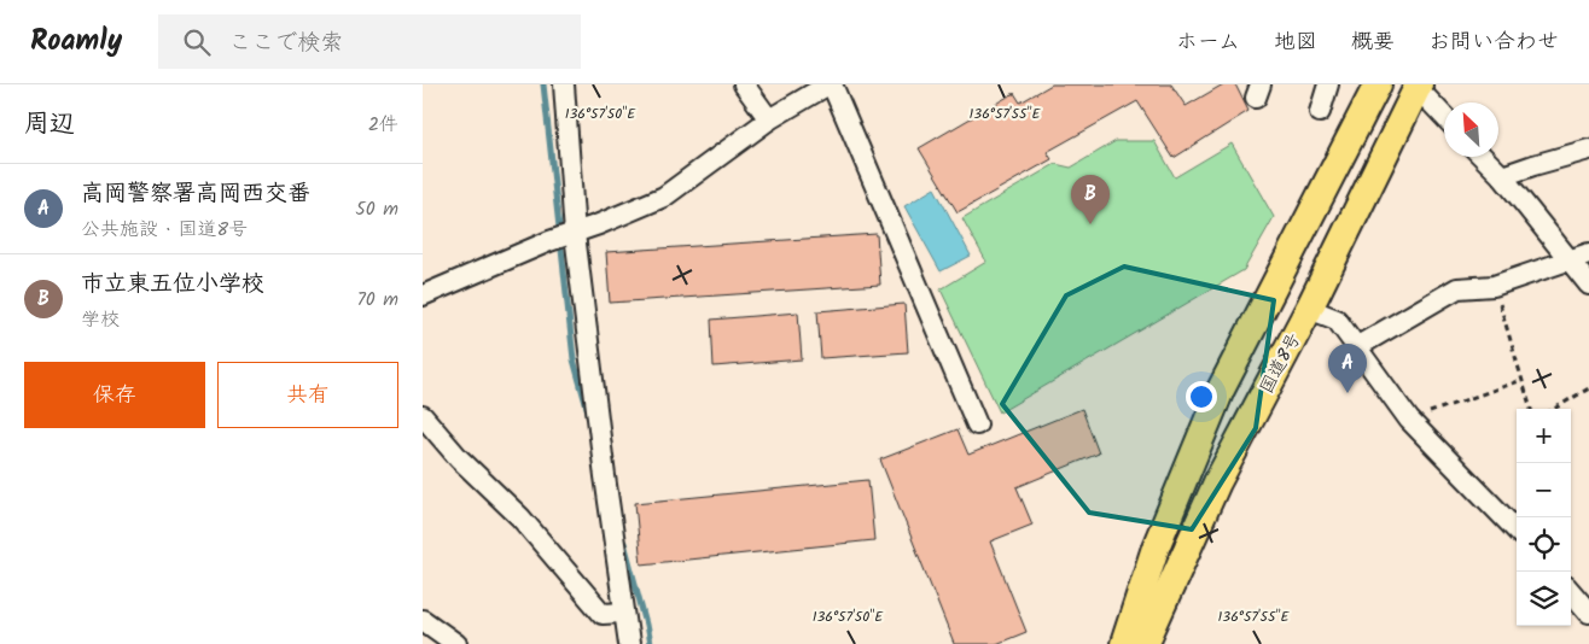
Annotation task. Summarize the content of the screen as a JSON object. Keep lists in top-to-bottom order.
{
  "streets": {
    "highway": ["国道8号"]
  },
  "north": "top left",
  "page": {
    "header": "Roamly",
    "search": "ここで検索",
    "nav": [
      "ホーム",
      "地図",
      "概要",
      "お問い合わせ"
    ],
    "heading": ["周辺", "2件"],
    "list": [
      {
        "mark": "A",
        "name": "高岡警察署高岡西交番",
        "note": "公共施設 · 国道8号",
        "value": "50 m"
      },
      {
        "mark": "B",
        "name": "市立東五位小学校",
        "note": "学校",
        "value": "70 m"
      }
    ],
    "pins": ["B", "A"],
    "buttons": ["保存", "共有"],
    "map_buttons": ["+", "−"]
  },
  "coordinates": ["136°57'50\"E", "136°57'55\"E"]
}
